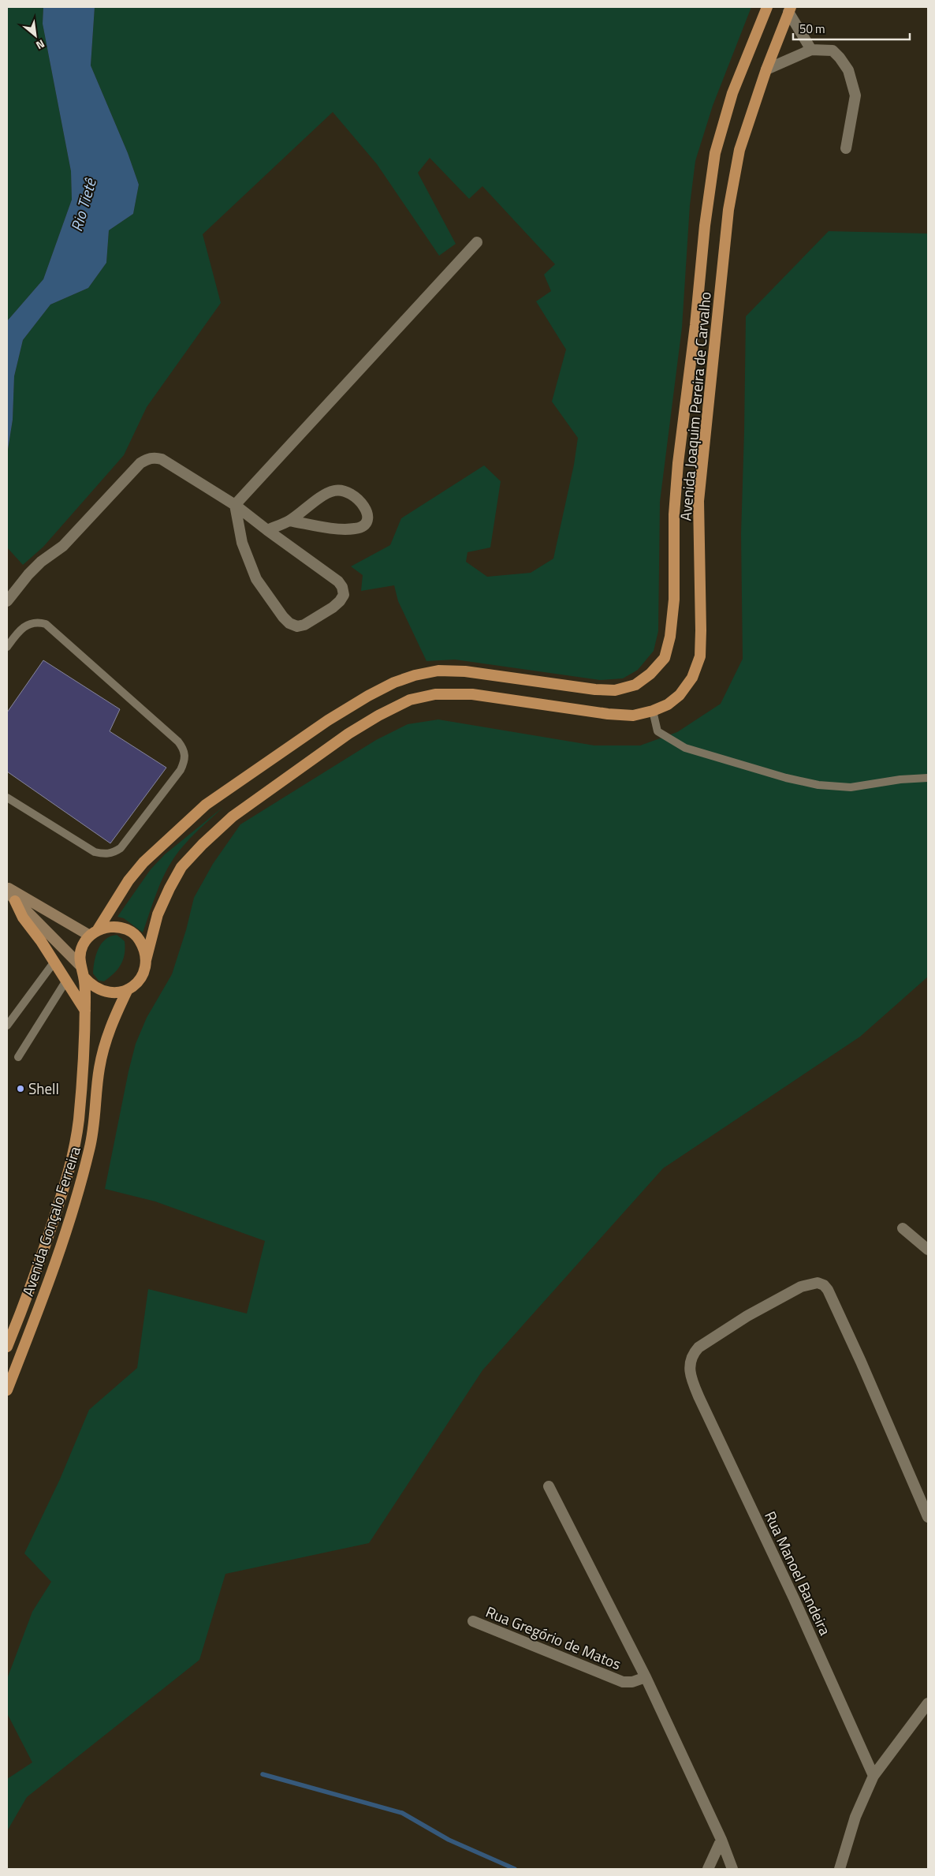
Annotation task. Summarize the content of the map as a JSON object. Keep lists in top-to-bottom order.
{
  "streets": {
    "highway": ["Avenida Joaquim Pereira de Carvalho", "Avenida Gonçalo Ferreira"],
    "street": ["Rua Manoel Bandeira", "Rua Gregório de Matos"]
  },
  "crossings": [
    ["Avenida Joaquim Pereira de Carvalho", "Avenida Gonçalo Ferreira"]
  ],
  "water": ["Rio Tietê"],
  "places": ["Shell"],
  "scale_bar": "50 m",
  "north": "bottom right"
}
